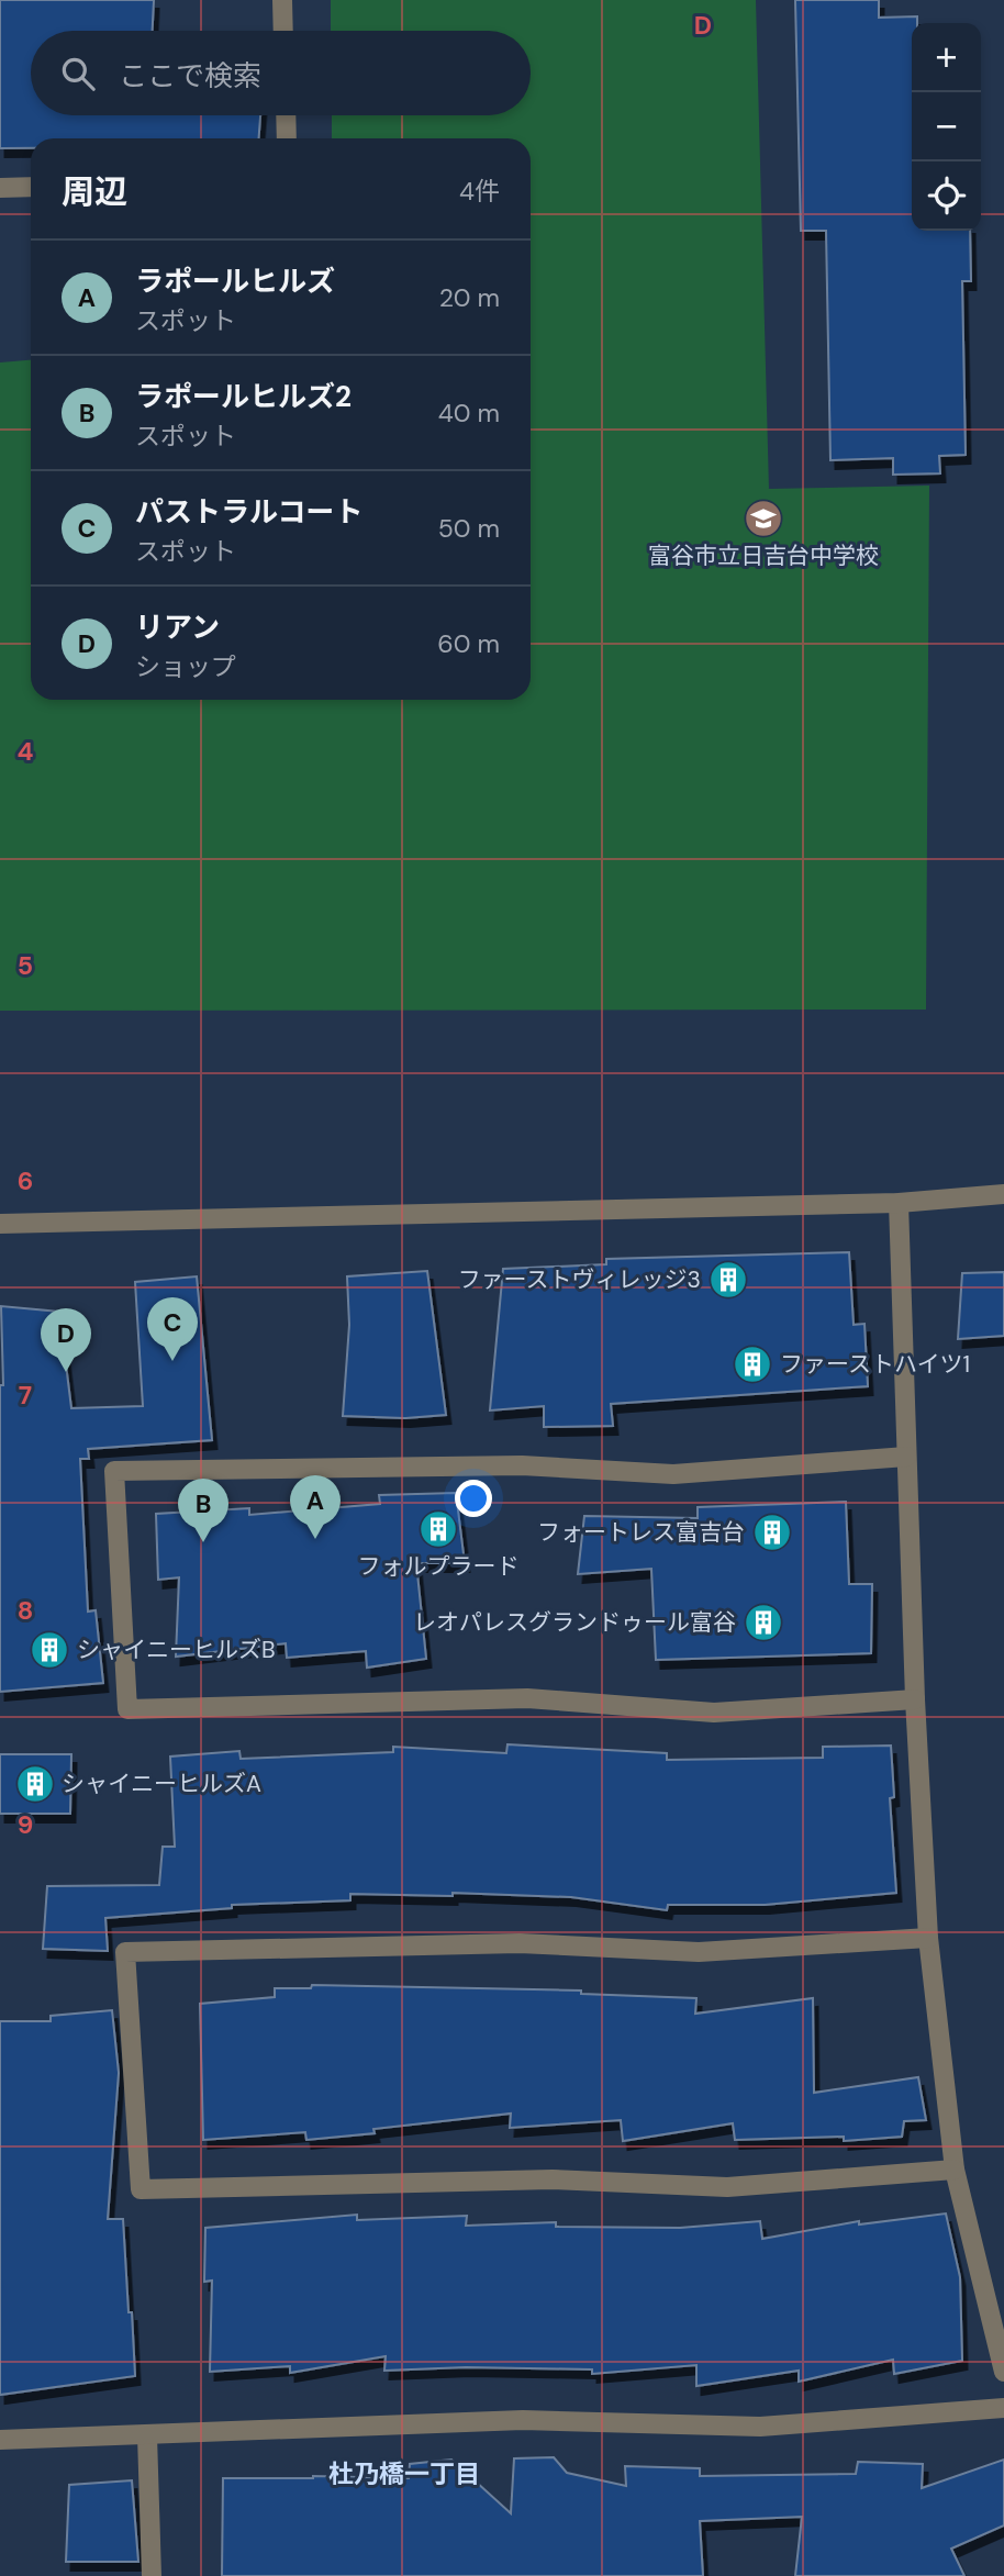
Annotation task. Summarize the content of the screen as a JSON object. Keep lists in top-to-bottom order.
{
  "districts": ["杜乃橋一丁目"],
  "places": {
    "school or university": ["富谷市立日吉台中学校"],
    "building": [
      "ファーストヴィレッジ3",
      "ファーストハイツ1",
      "フォルプラード",
      "フォートレス富吉台",
      "レオパレスグランドゥール富谷",
      "シャイニーヒルズB",
      "シャイニーヒルズA"
    ]
  },
  "page": {
    "map_buttons": ["+", "−"],
    "search": "ここで検索",
    "heading": ["周辺", "4件"],
    "list": [
      {
        "mark": "A",
        "name": "ラポールヒルズ",
        "note": "スポット",
        "value": "20 m"
      },
      {
        "mark": "B",
        "name": "ラポールヒルズ2",
        "note": "スポット",
        "value": "40 m"
      },
      {
        "mark": "C",
        "name": "パストラルコート",
        "note": "スポット",
        "value": "50 m"
      },
      {
        "mark": "D",
        "name": "リアン",
        "note": "ショップ",
        "value": "60 m"
      }
    ],
    "pins": [
      "C",
      "D",
      "A",
      "B"
    ]
  },
  "grid": {
    "columns": ["D"],
    "rows": [
      "4",
      "5",
      "6",
      "7",
      "8",
      "9"
    ]
  }
}
